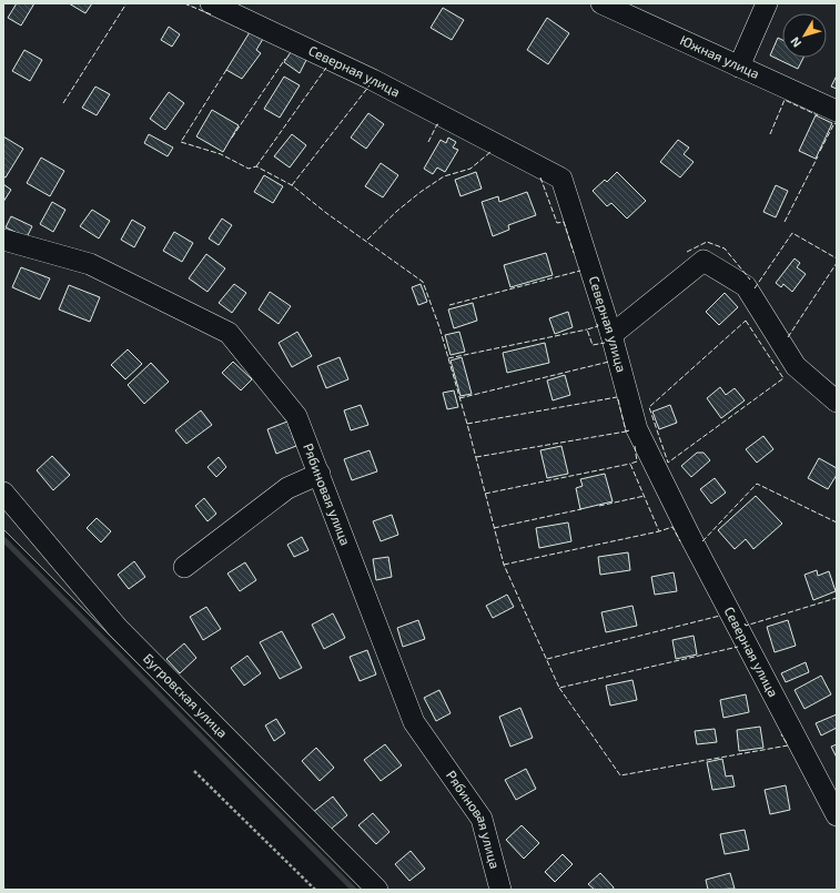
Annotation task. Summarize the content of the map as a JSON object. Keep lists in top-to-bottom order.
{
  "streets": {
    "street": [
      "Южная улица",
      "Северная улица",
      "Рябиновая улица",
      "Бугровская улица"
    ]
  },
  "north": "bottom left"
}
